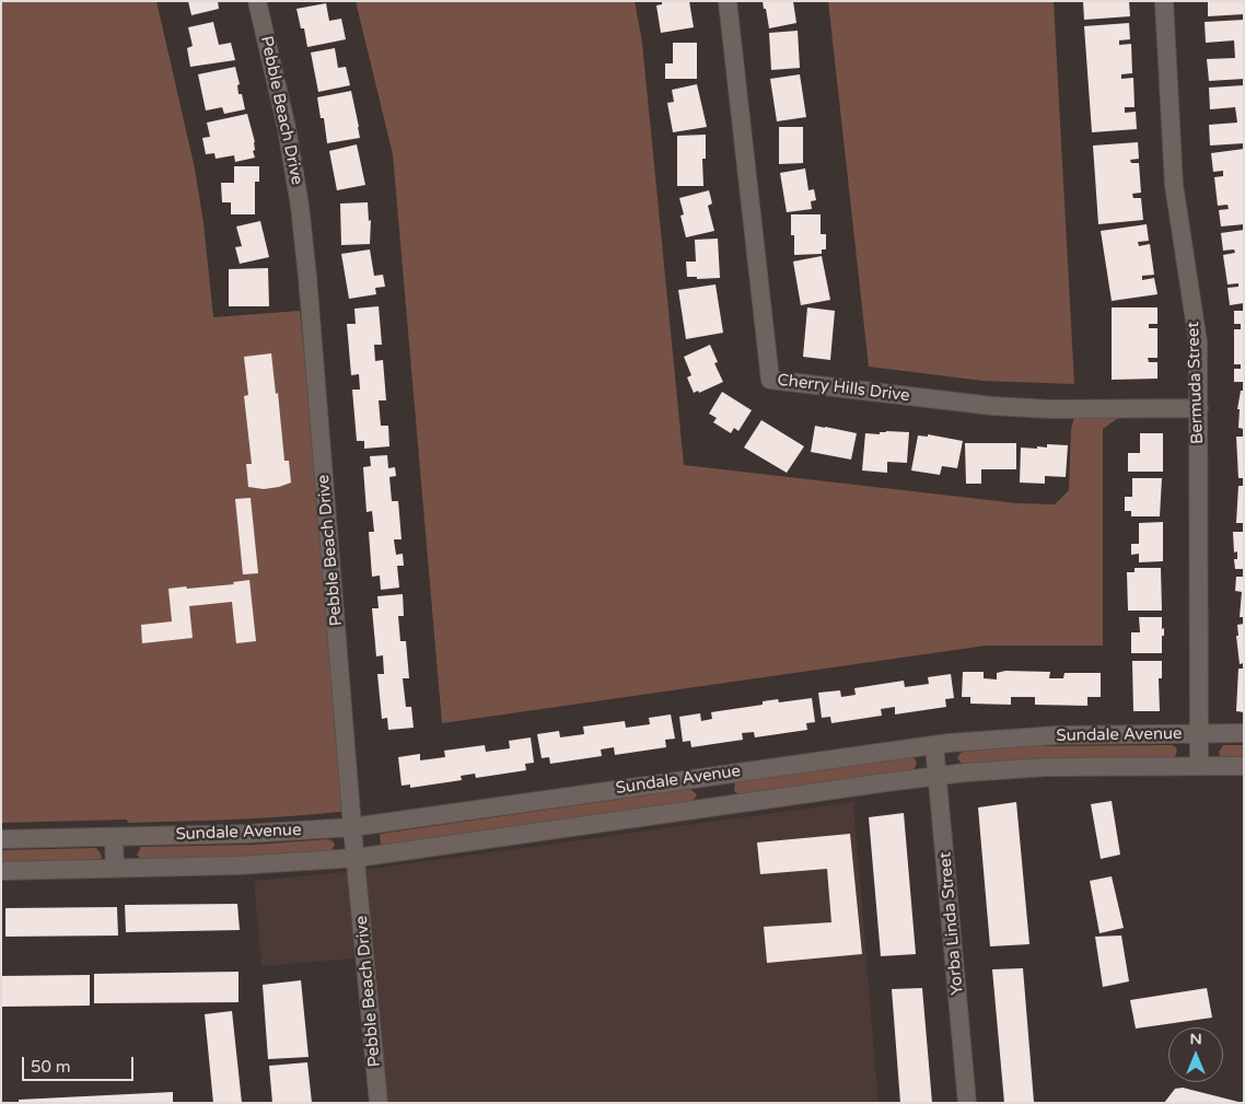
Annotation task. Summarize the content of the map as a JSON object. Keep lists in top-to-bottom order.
{
  "streets": {
    "street": [
      "Pebble Beach Drive",
      "Bermuda Street",
      "Cherry Hills Drive",
      "Sundale Avenue",
      "Yorba Linda Street"
    ]
  },
  "crossings": [
    ["Pebble Beach Drive", "Sundale Avenue"],
    ["Bermuda Street", "Cherry Hills Drive"],
    ["Bermuda Street", "Sundale Avenue"],
    ["Sundale Avenue", "Yorba Linda Street"]
  ],
  "scale_bar": "50 m",
  "north": "top"
}
